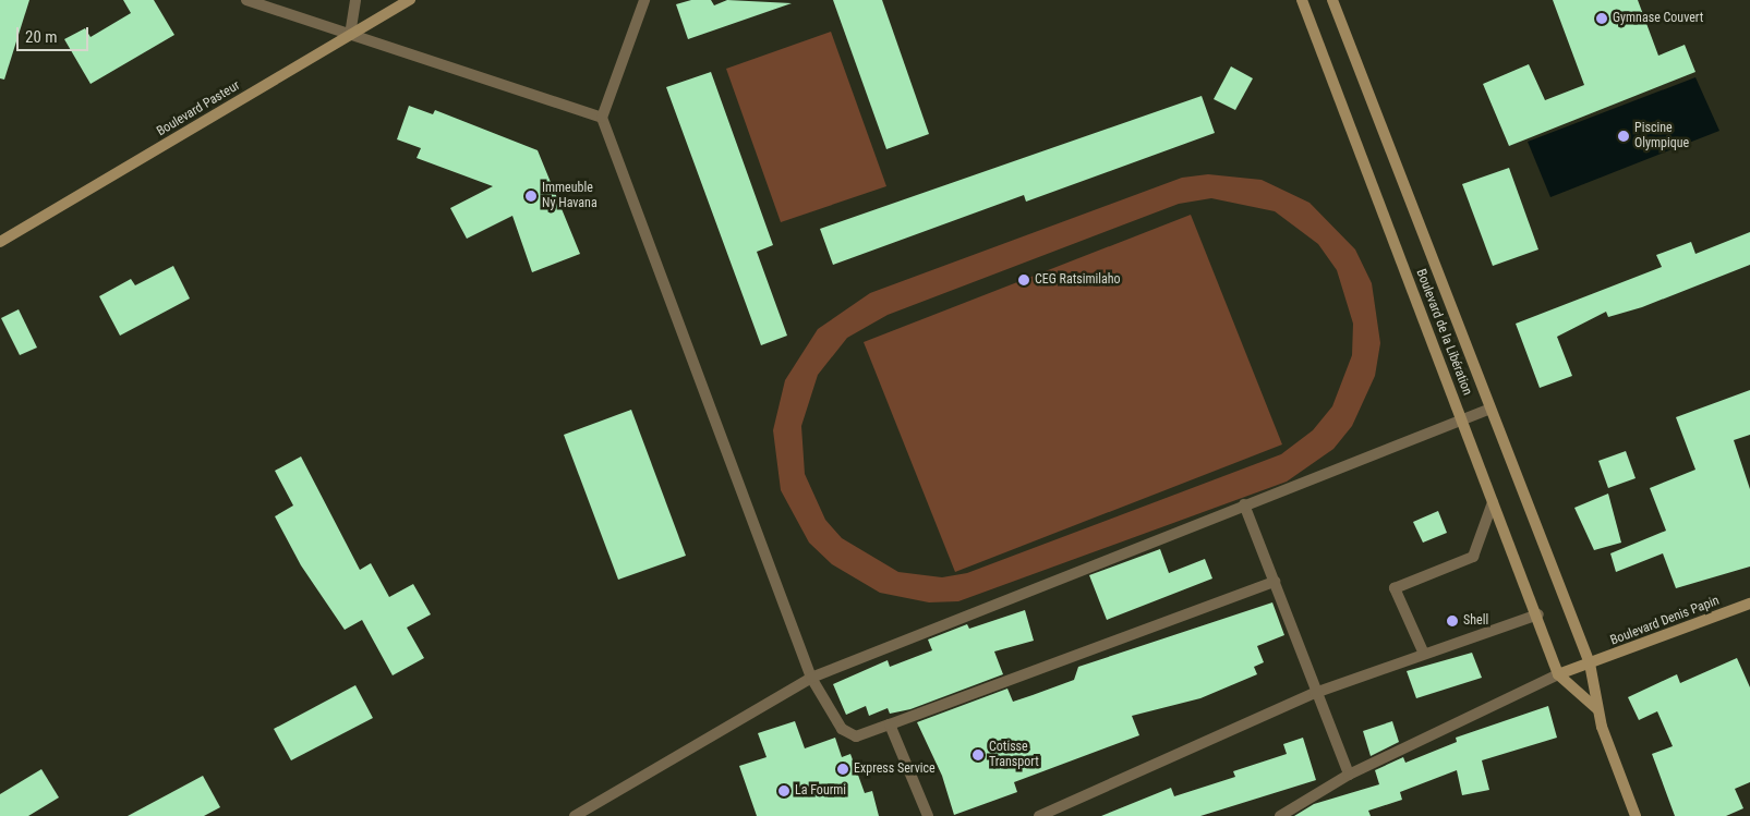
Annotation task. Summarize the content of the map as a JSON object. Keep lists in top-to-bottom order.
{
  "streets": {
    "main road": ["Boulevard Pasteur", "Boulevard de la Libération", "Boulevard Denis Papin"]
  },
  "crossings": [
    ["Boulevard de la Libération", "Boulevard Denis Papin"]
  ],
  "places": [
    "Gymnase Couvert",
    "Piscine Olympique",
    "Immeuble Ny Havana",
    "CEG Ratsimilaho",
    "Shell",
    "Cotisse Transport",
    "Express Service",
    "La Fourmi"
  ],
  "scale_bar": "20 m"
}
